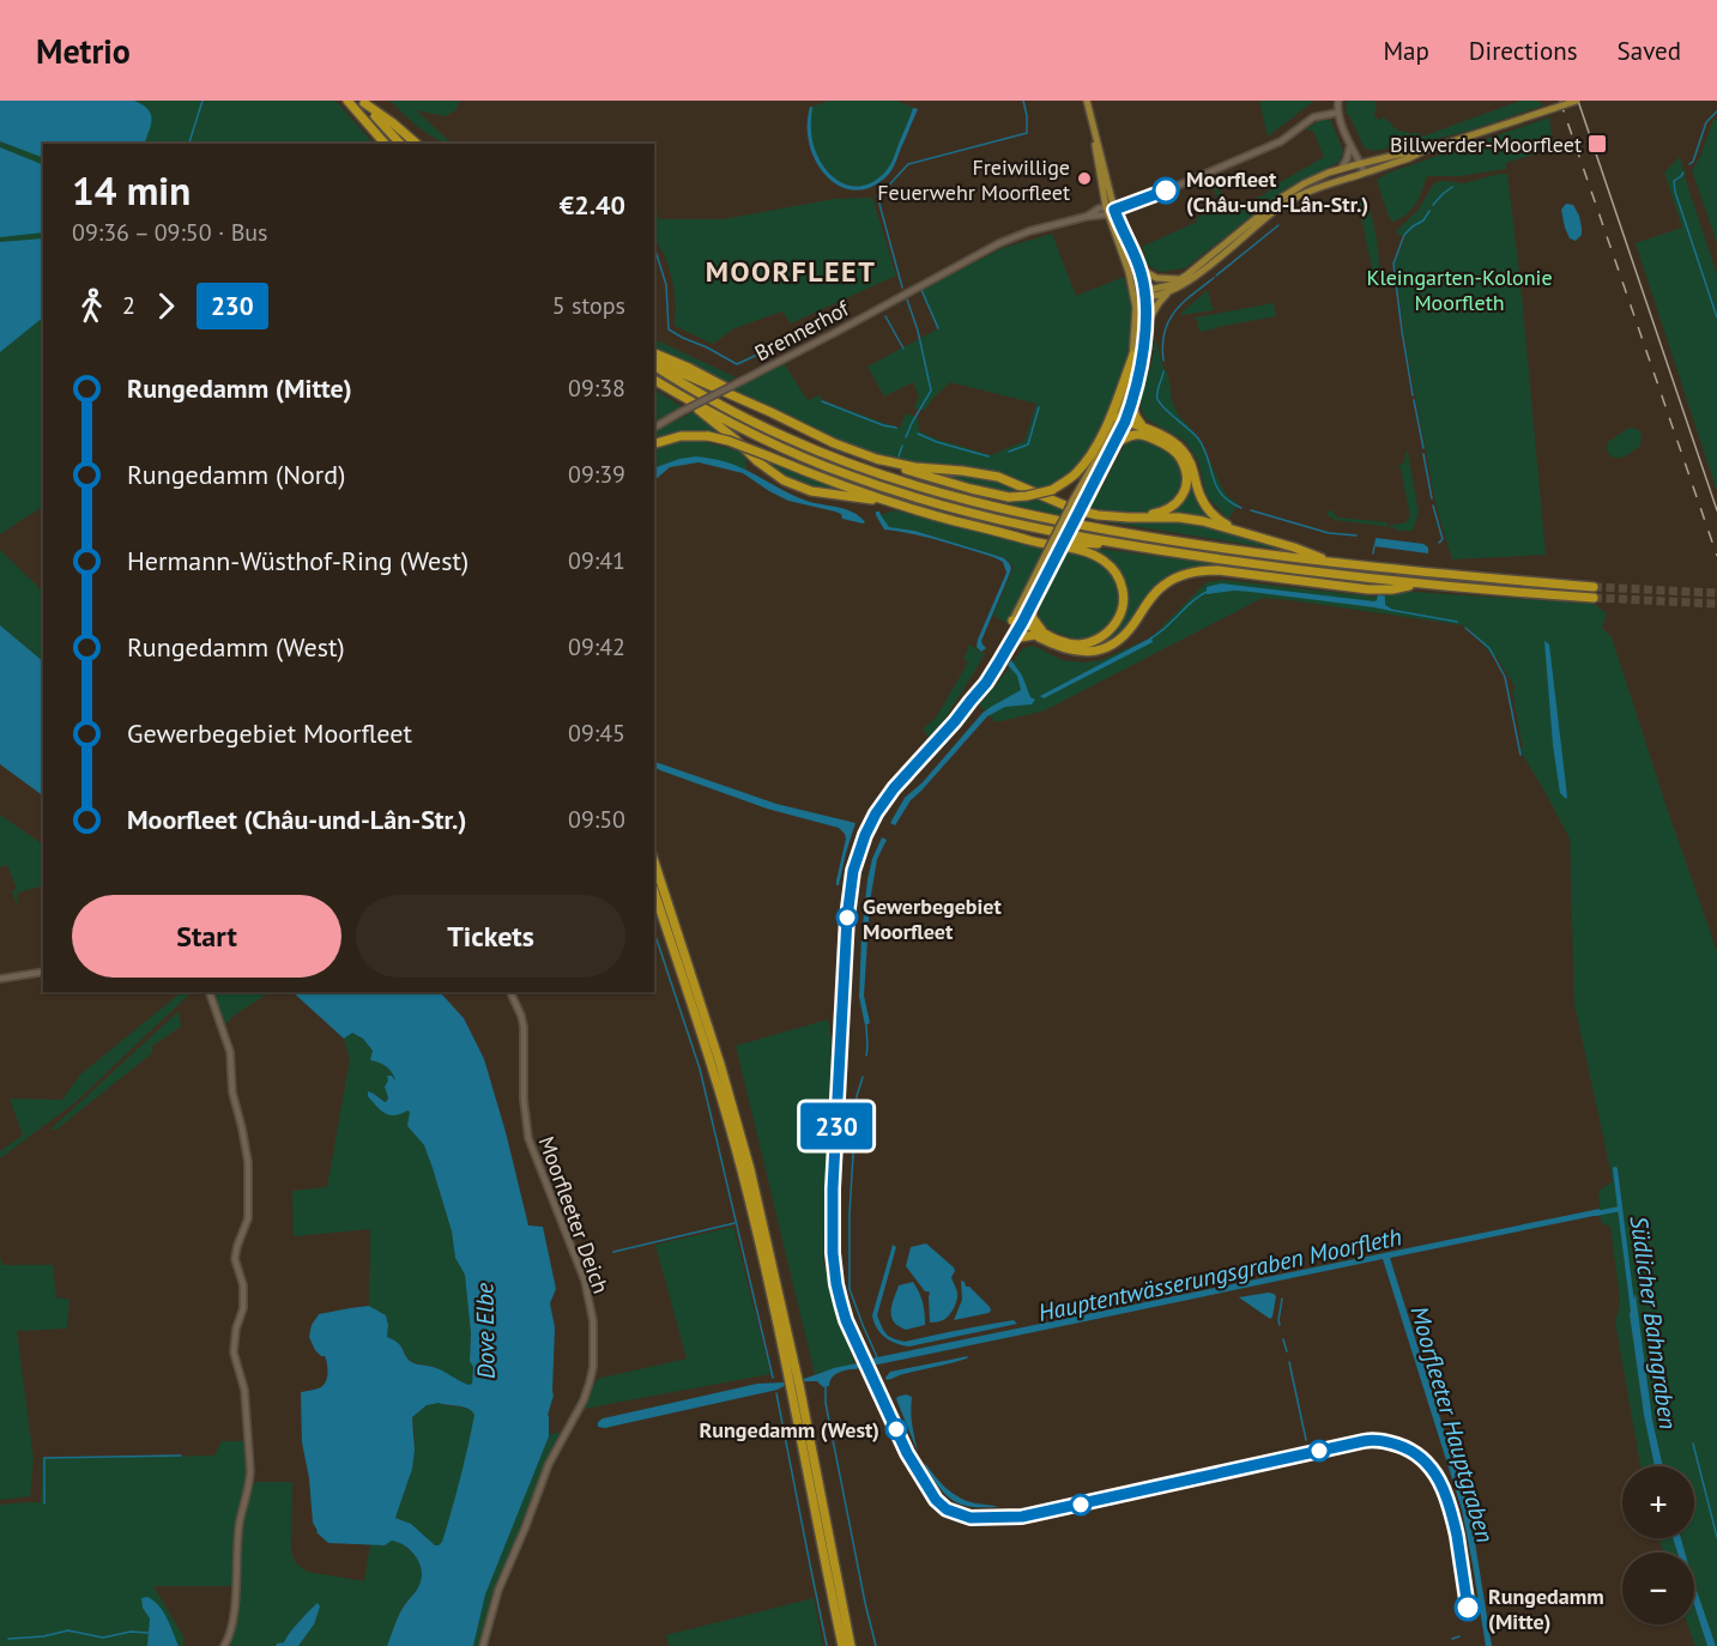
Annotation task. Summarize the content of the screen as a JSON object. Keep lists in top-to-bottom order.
{
  "streets": {
    "street": ["Brennerhof", "Moorfleeter Deich"]
  },
  "districts": ["MOORFLEET"],
  "water": [
    "Hauptentwässerungsgraben Moorfleth",
    "Südlicher Bahngraben",
    "Dove Elbe",
    "Moorfleeter Hauptgraben"
  ],
  "parks": ["Kleingarten-Kolonie Moorfleth"],
  "places": {
    "transit": ["Billwerder-Moorfleet"],
    "other": [
      "Freiwillige Feuerwehr Moorfleet",
      "Moorfleet (Châu-und-Lân-Str.)",
      "Gewerbegebiet Moorfleet",
      "Rungedamm (West)",
      "Rungedamm (Mitte)"
    ]
  },
  "lines": ["bus line 230"],
  "page": {
    "header": "Metrio",
    "nav": ["Map", "Directions", "Saved"],
    "on_map": "230",
    "heading": ["14 min", "09:36 – 09:50 · Bus", "€2.40"],
    "legs": ["2", "230", "5 stops"],
    "list": [
      {
        "name": "Rungedamm (Mitte)",
        "value": "09:38"
      },
      {
        "name": "Rungedamm (Nord)",
        "value": "09:39"
      },
      {
        "name": "Hermann-Wüsthof-Ring (West)",
        "value": "09:41"
      },
      {
        "name": "Rungedamm (West)",
        "value": "09:42"
      },
      {
        "name": "Gewerbegebiet Moorfleet",
        "value": "09:45"
      },
      {
        "name": "Moorfleet (Châu-und-Lân-Str.)",
        "value": "09:50"
      }
    ],
    "buttons": ["Start", "Tickets"],
    "map_buttons": ["+", "−"]
  }
}
